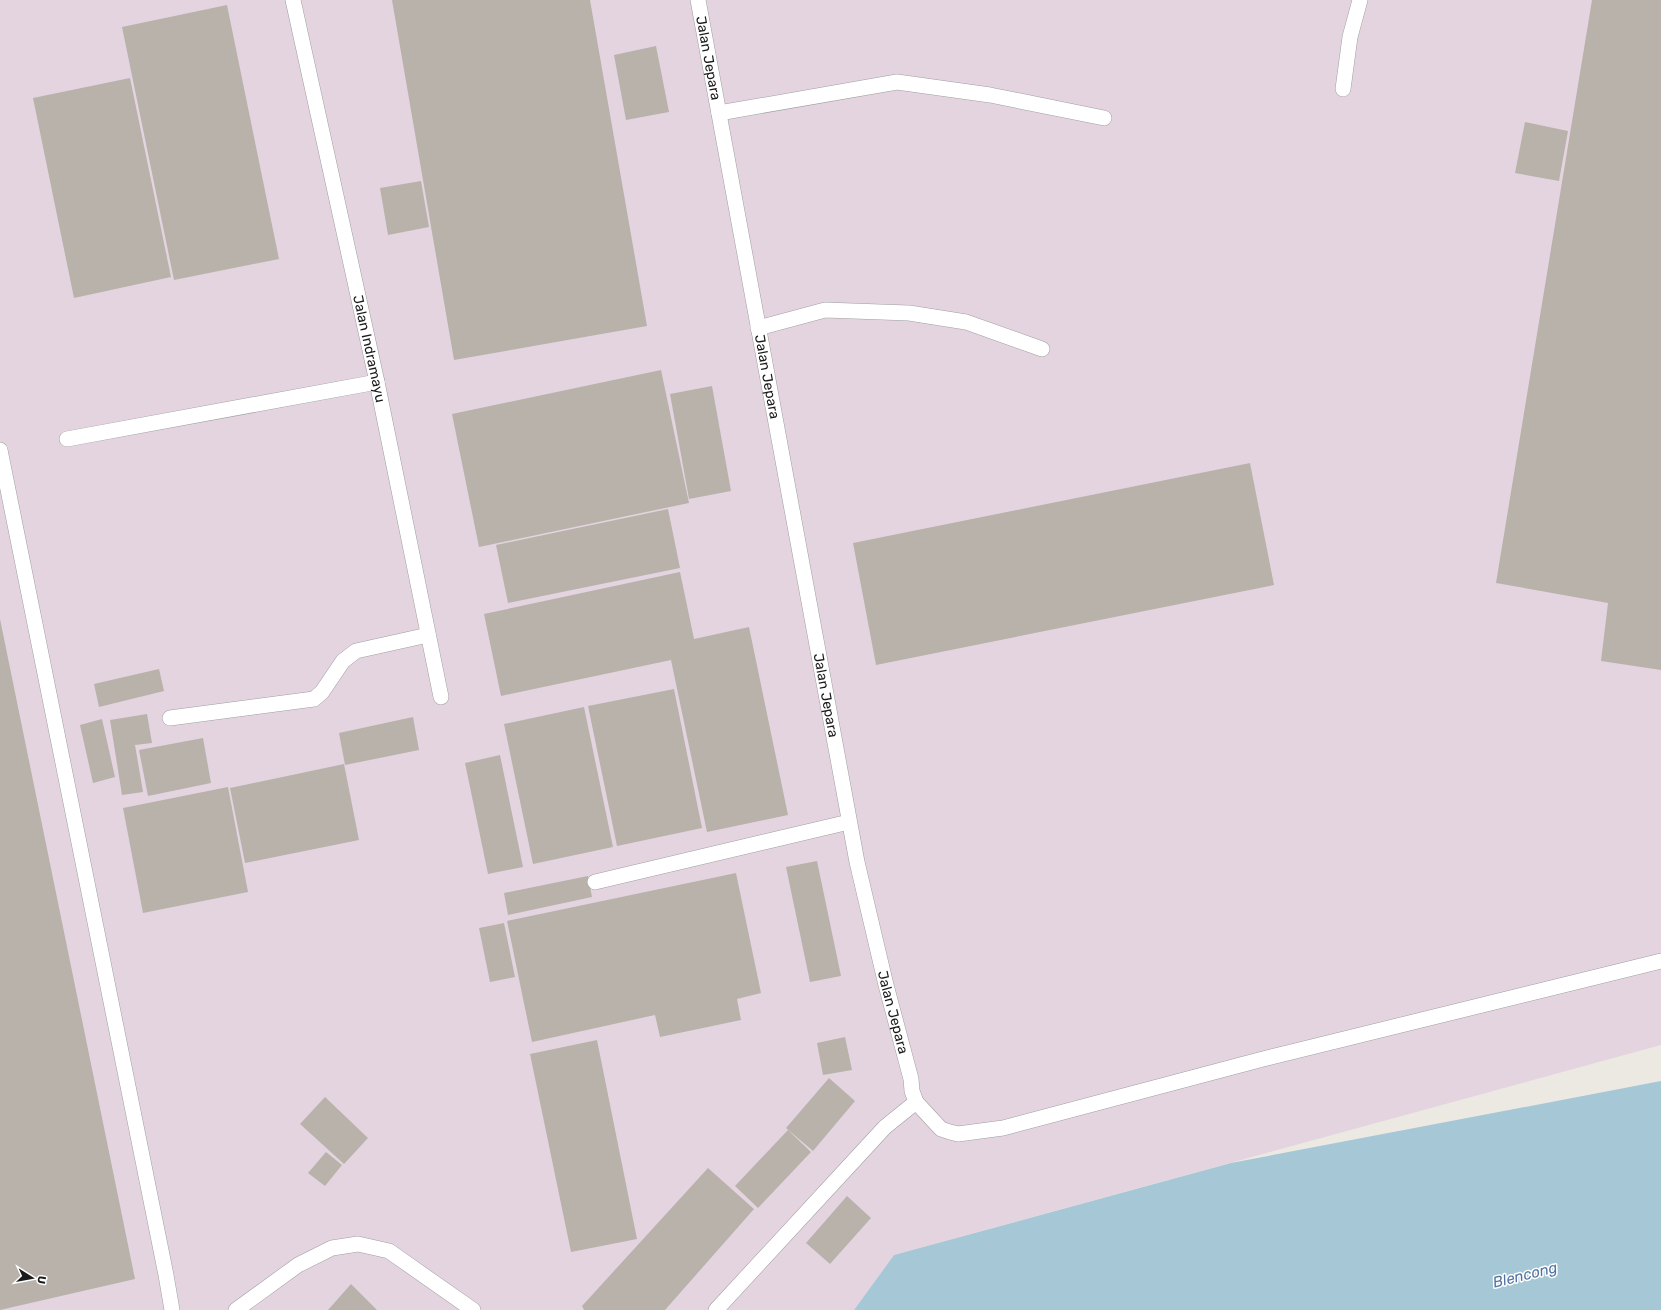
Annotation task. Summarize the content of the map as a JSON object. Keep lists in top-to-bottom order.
{
  "streets": {
    "lane": ["Jalan Jepara", "Jalan Indramayu"]
  },
  "water": ["Blencong"],
  "north": "right"
}
